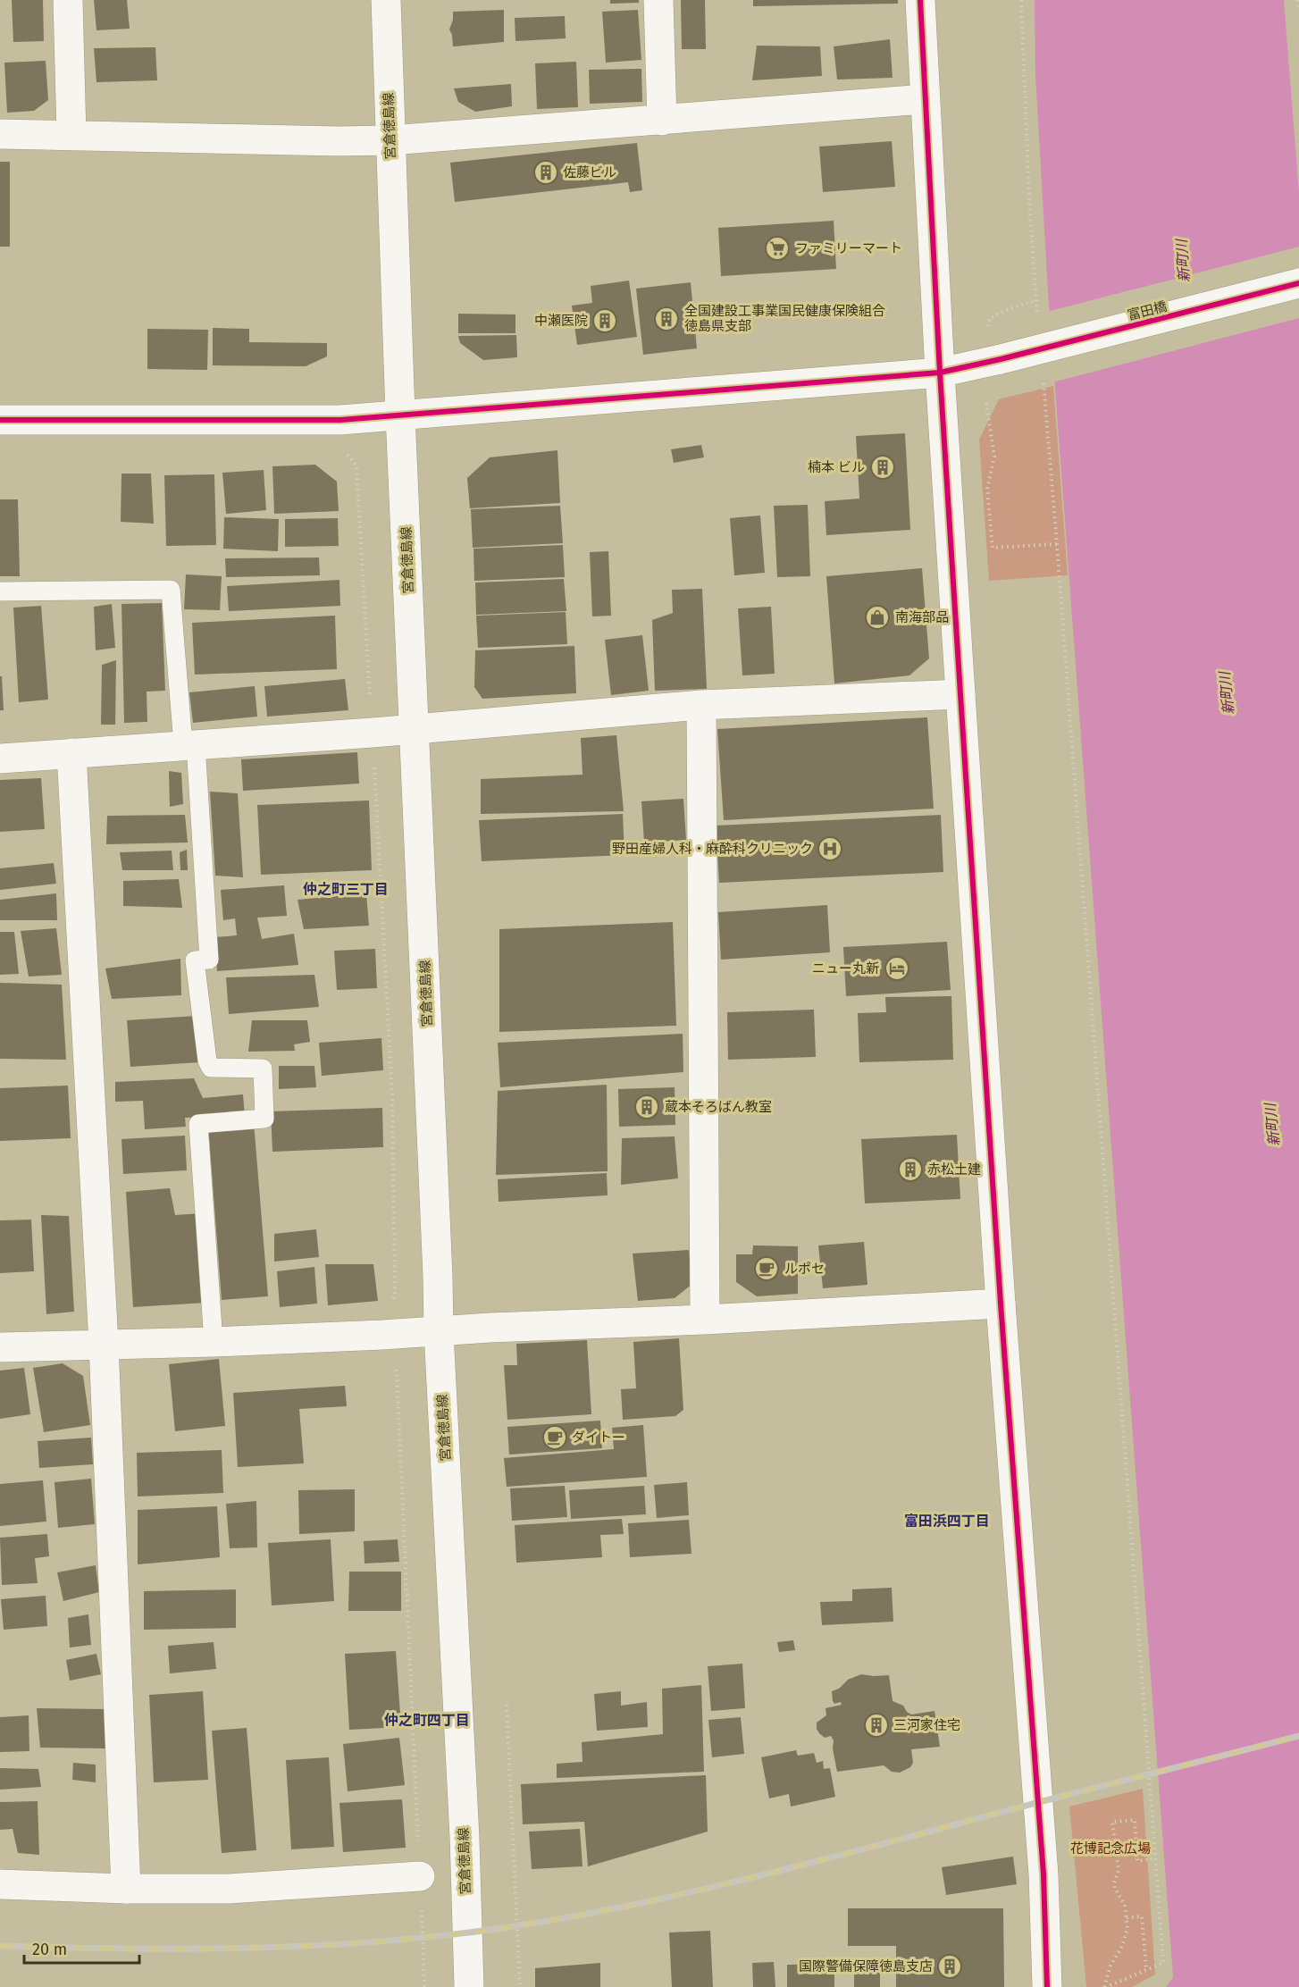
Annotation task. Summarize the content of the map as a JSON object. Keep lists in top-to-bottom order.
{
  "streets": {
    "street": ["宮倉徳島線", "富田橋"]
  },
  "crossings": [
    ["宮倉徳島線", "富田橋"]
  ],
  "districts": ["仲之町三丁目", "富田浜四丁目", "仲之町四丁目"],
  "water": ["新町川"],
  "parks": ["花博記念広場"],
  "places": {
    "building": [
      "佐藤ビル",
      "全国建設工事業国民健康保険組合 徳島県支部",
      "中瀬医院",
      "楠本 ビル",
      "蔵本そろばん教室",
      "赤松土建",
      "三河家住宅",
      "国際警備保障徳島支店"
    ],
    "supermarket": ["ファミリーマート"],
    "shop": ["南海部品"],
    "hospital": ["野田産婦人科・麻酔科クリニック"],
    "hotel": ["ニュー丸新"],
    "cafe": ["ルポセ", "ダイトー"]
  },
  "scale_bar": "20 m"
}
